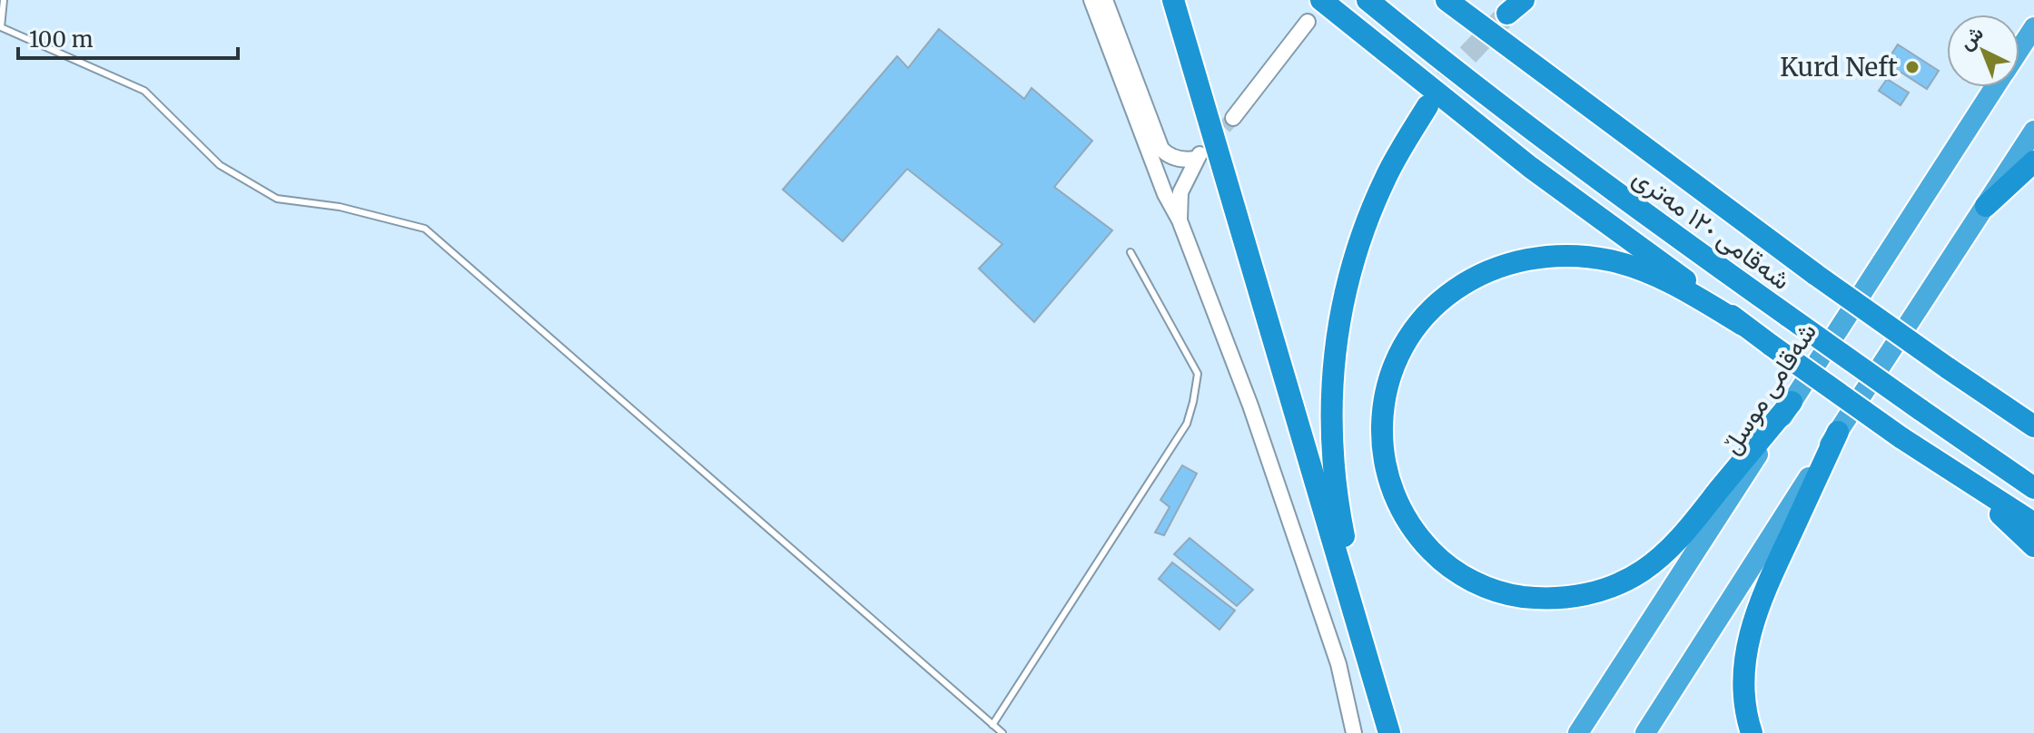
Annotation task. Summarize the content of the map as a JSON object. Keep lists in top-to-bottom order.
{
  "streets": {
    "highway": ["شەقامی ١٢٠ مەتری", "شەقامی موسڵ"]
  },
  "places": ["Kurd Neft"],
  "scale_bar": "100 m",
  "north": "top left"
}
